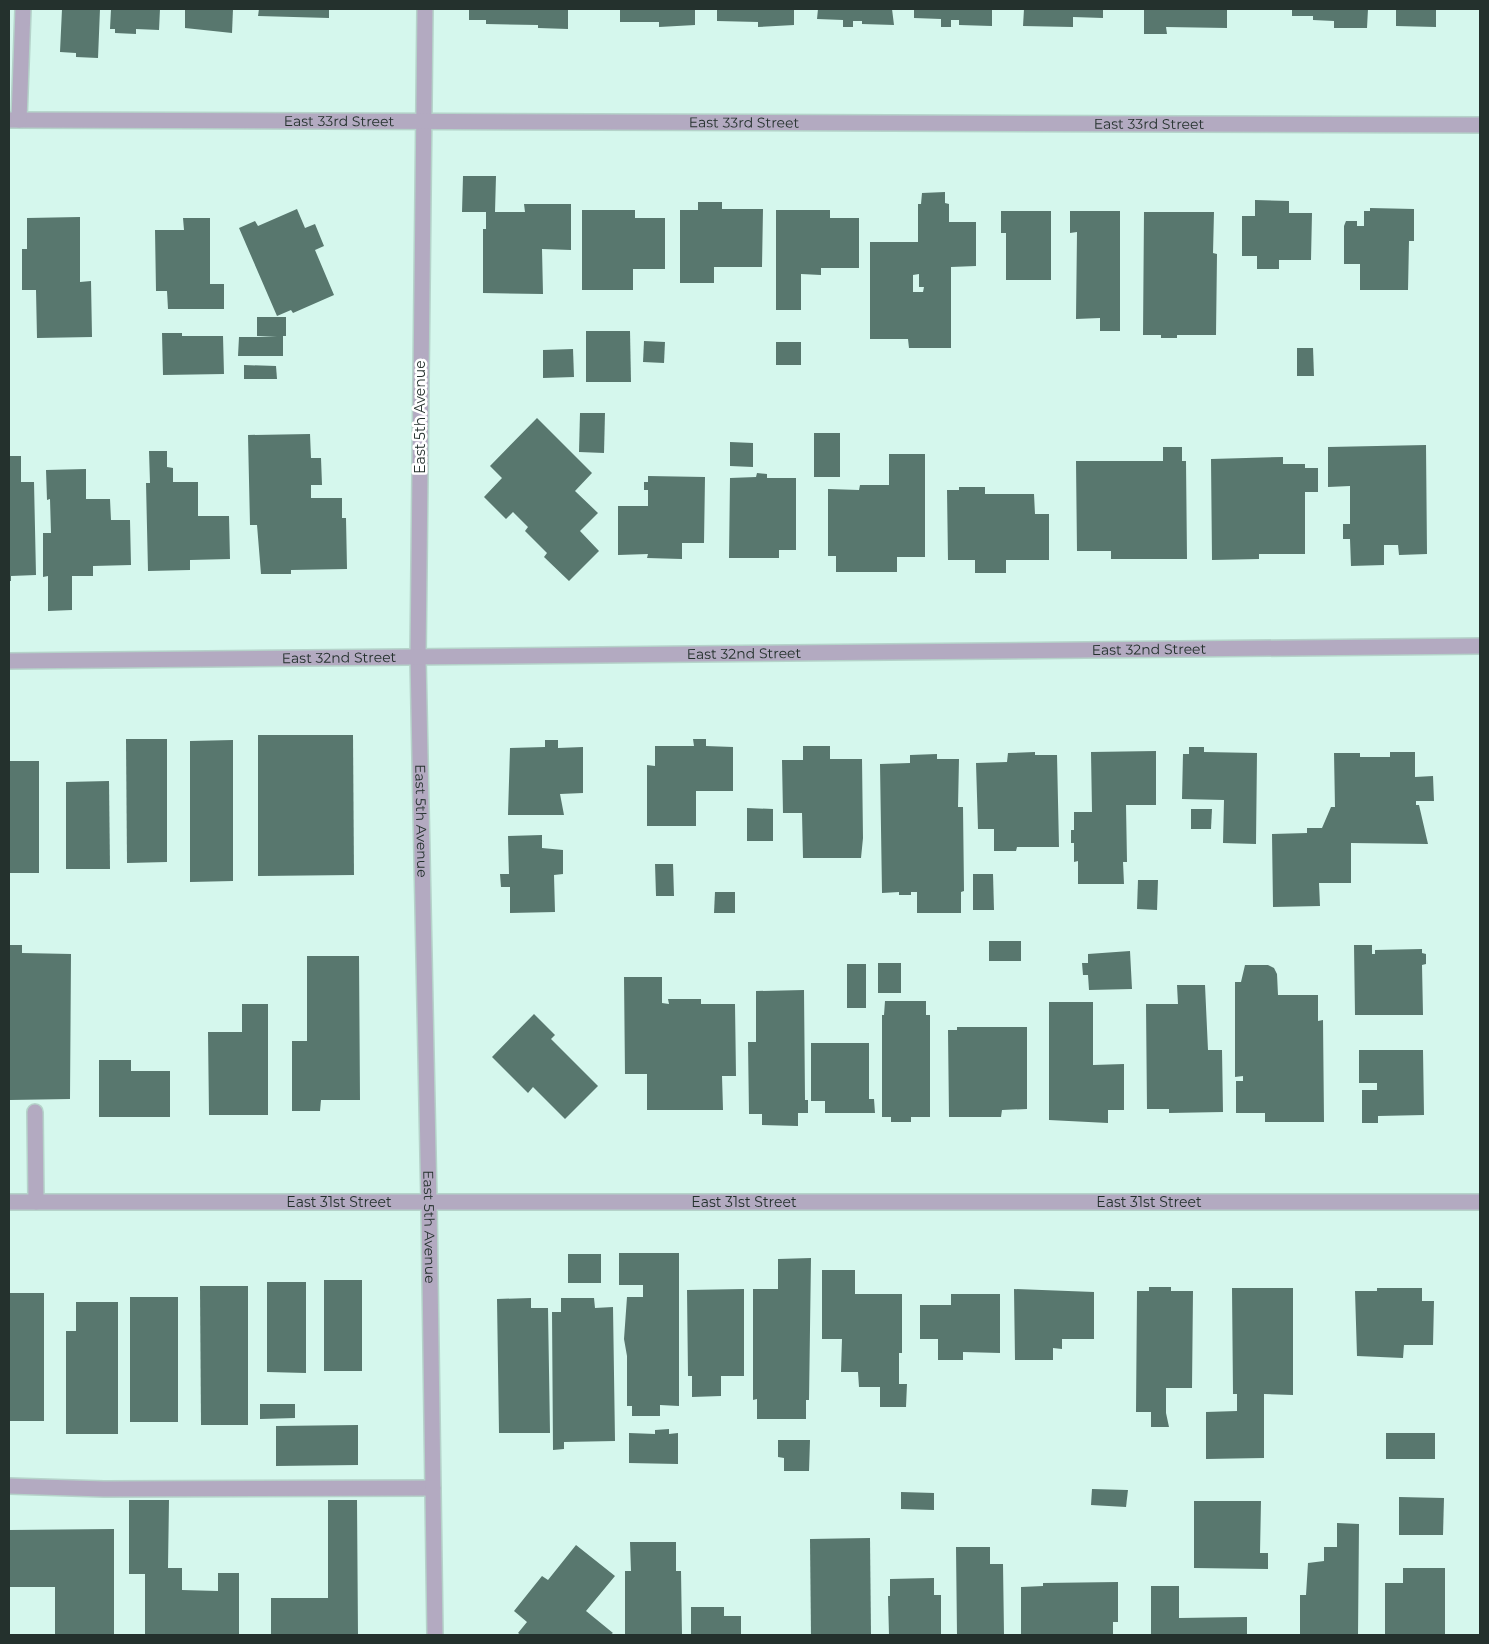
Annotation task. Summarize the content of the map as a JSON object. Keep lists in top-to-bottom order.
{
  "streets": {
    "street": [
      "East 33rd Street",
      "East 5th Avenue",
      "East 32nd Street",
      "East 31st Street"
    ]
  },
  "crossings": [
    ["East 33rd Street", "East 5th Avenue"],
    ["East 5th Avenue", "East 32nd Street"],
    ["East 5th Avenue", "East 31st Street"]
  ]
}
